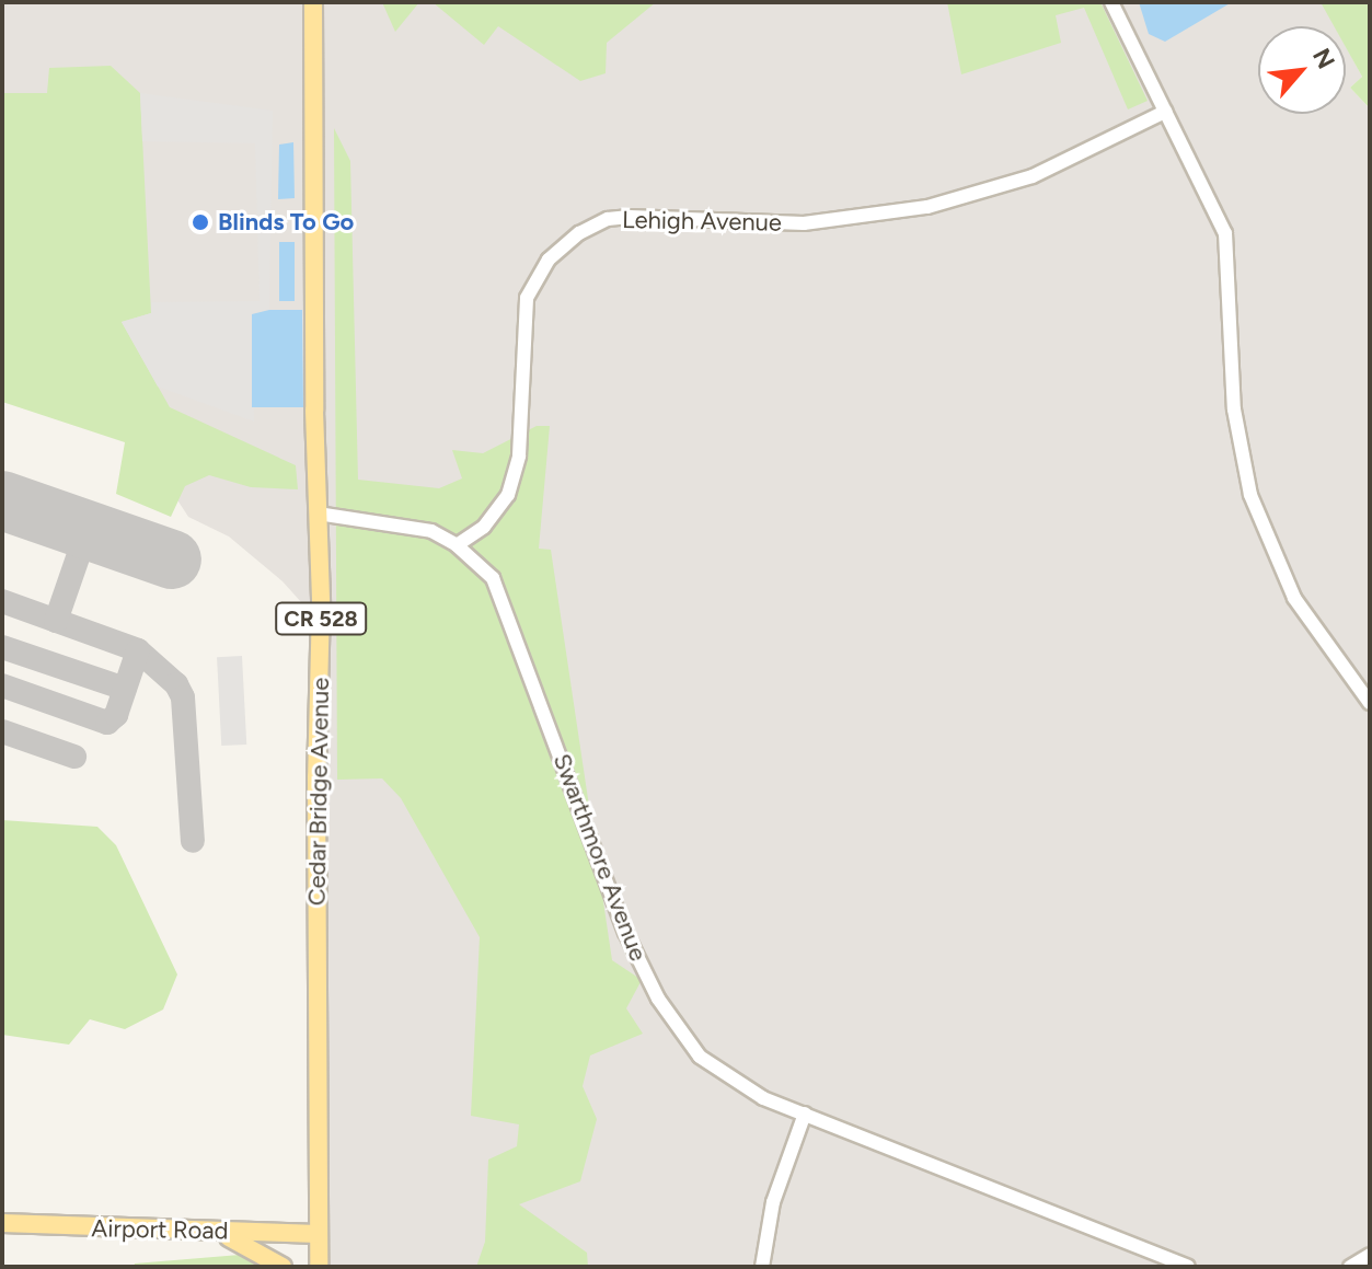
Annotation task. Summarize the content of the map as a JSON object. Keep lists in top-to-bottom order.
{
  "streets": {
    "main road": ["CR 528", "Cedar Bridge Avenue", "Airport Road"],
    "street": ["Lehigh Avenue", "Swarthmore Avenue"]
  },
  "crossings": [
    ["Lehigh Avenue", "Swarthmore Avenue"],
    ["Cedar Bridge Avenue", "Swarthmore Avenue"],
    ["Cedar Bridge Avenue", "Airport Road"]
  ],
  "places": ["Blinds To Go"],
  "north": "top right"
}
